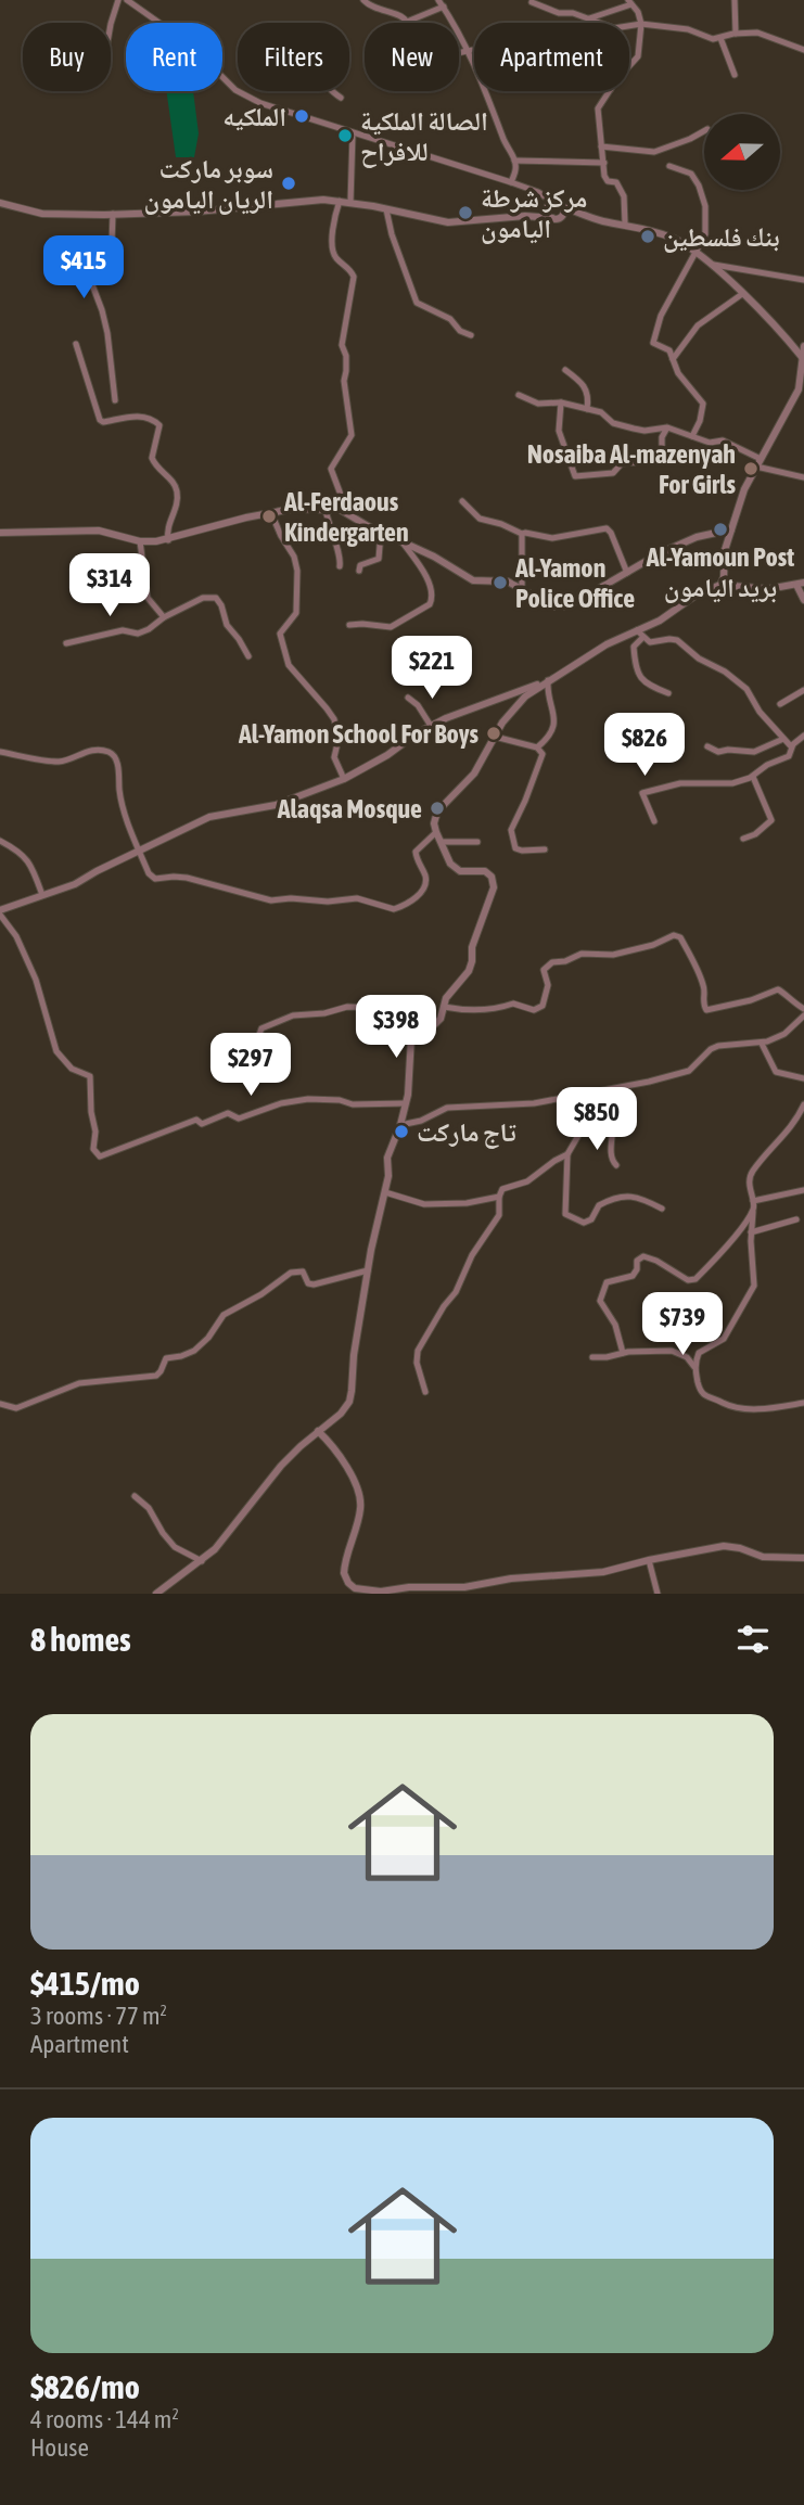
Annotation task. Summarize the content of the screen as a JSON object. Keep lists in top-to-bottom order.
{
  "places": [
    "الملكيه",
    "الصالة الملكية للافراح",
    "سوبر ماركت الريان اليامون",
    "مركز شرطة اليامون",
    "بنك فلسطين",
    "Nosaiba Al-mazenyah For Girls",
    "Al-Ferdaous Kindergarten",
    "Al-Yamoun Post بريد اليامون",
    "Al-Yamon Police Office",
    "Al-Yamon School For Boys",
    "Alaqsa Mosque",
    "تاج ماركت"
  ],
  "north": "left",
  "page": {
    "chip": [
      "Buy",
      "Rent",
      "Filters",
      "New",
      "Apartment"
    ],
    "price": [
      "$415",
      "$314",
      "$221",
      "$826",
      "$398",
      "$297",
      "$850",
      "$739"
    ],
    "heading": "8 homes",
    "list": [
      {
        "name": "$415/mo",
        "note": "3 rooms · 77 m² · Apartment"
      },
      {
        "name": "$826/mo",
        "note": "4 rooms · 144 m² · House"
      }
    ]
  }
}
